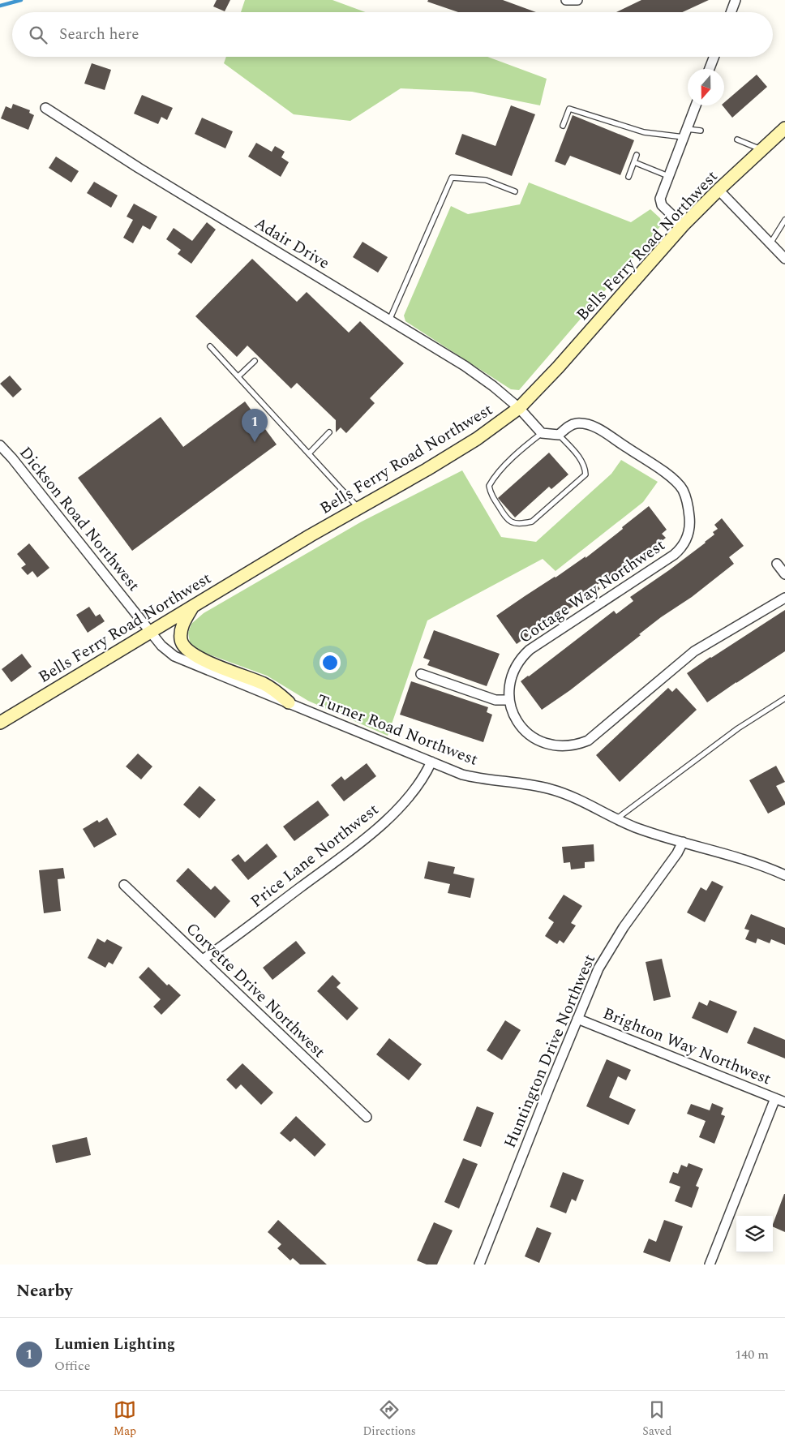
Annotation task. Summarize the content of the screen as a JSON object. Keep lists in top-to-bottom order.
{
  "streets": {
    "main road": ["Bells Ferry Road Northwest"],
    "street": [
      "Adair Drive",
      "Dickson Road Northwest",
      "Cottage Way Northwest",
      "Turner Road Northwest",
      "Price Lane Northwest",
      "Corvette Drive Northwest",
      "Brighton Way Northwest",
      "Huntington Drive Northwest"
    ]
  },
  "crossings": [
    ["Adair Drive", "Bells Ferry Road Northwest"],
    ["Bells Ferry Road Northwest", "Dickson Road Northwest"],
    ["Bells Ferry Road Northwest", "Turner Road Northwest"],
    ["Dickson Road Northwest", "Turner Road Northwest"],
    ["Turner Road Northwest", "Price Lane Northwest"],
    ["Turner Road Northwest", "Huntington Drive Northwest"],
    ["Price Lane Northwest", "Corvette Drive Northwest"],
    ["Brighton Way Northwest", "Huntington Drive Northwest"]
  ],
  "north": "bottom",
  "page": {
    "search": "Search here",
    "pins": "1",
    "heading": "Nearby",
    "list": [
      {
        "mark": "1",
        "name": "Lumien Lighting",
        "note": "Office",
        "value": "140 m"
      }
    ],
    "nav": ["Map", "Directions", "Saved"]
  }
}
